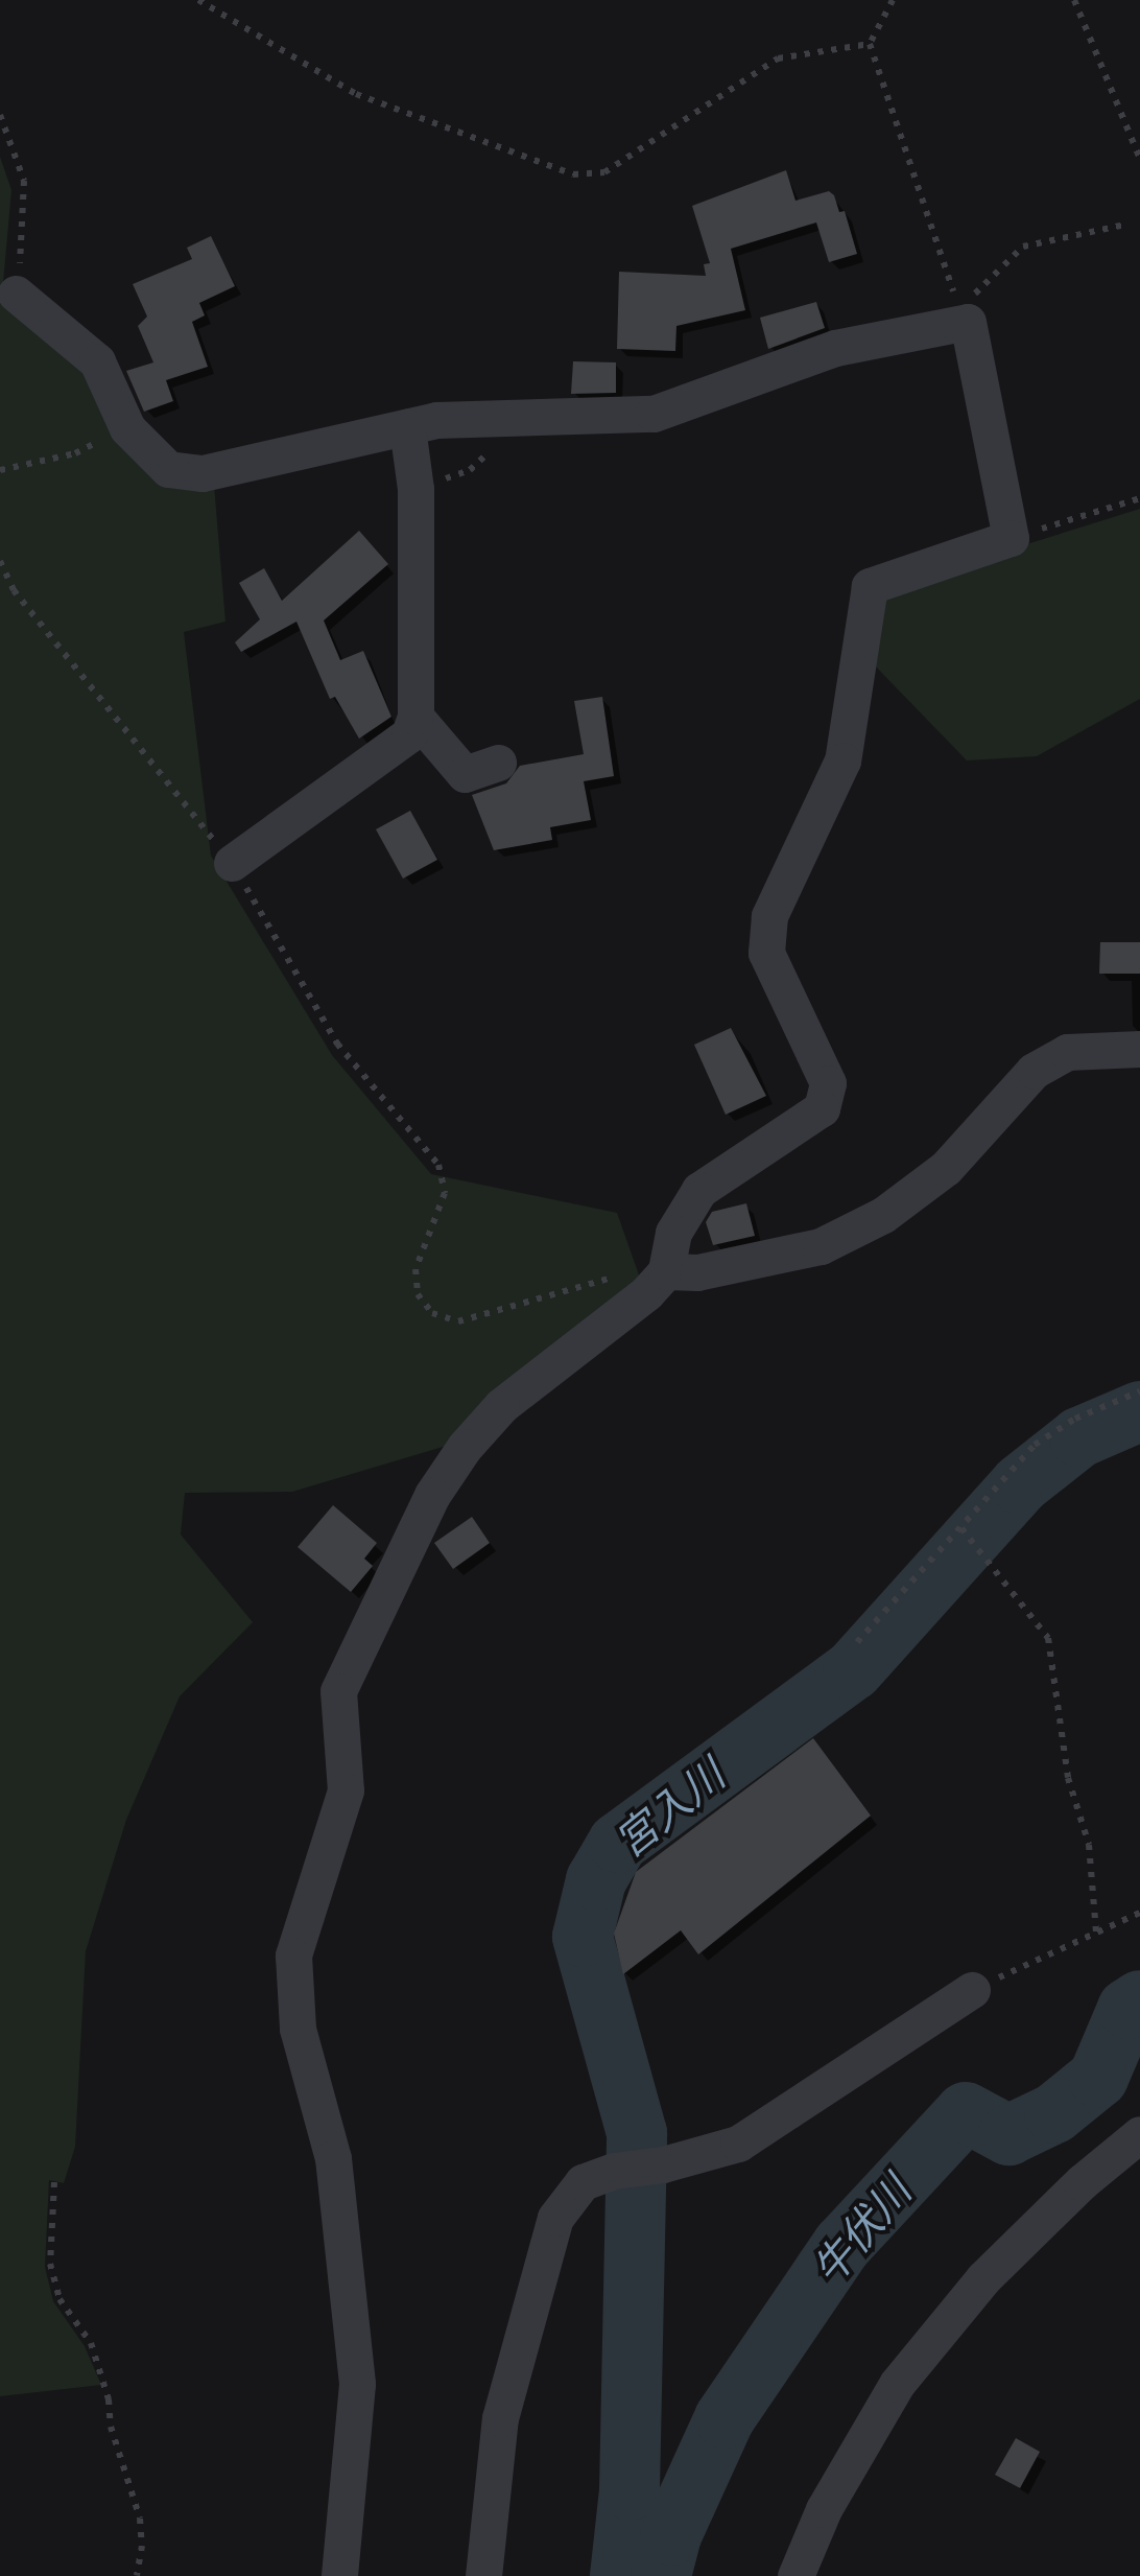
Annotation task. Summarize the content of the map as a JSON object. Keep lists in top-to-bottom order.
{
  "water": ["宮入川", "牛伏川"]
}
